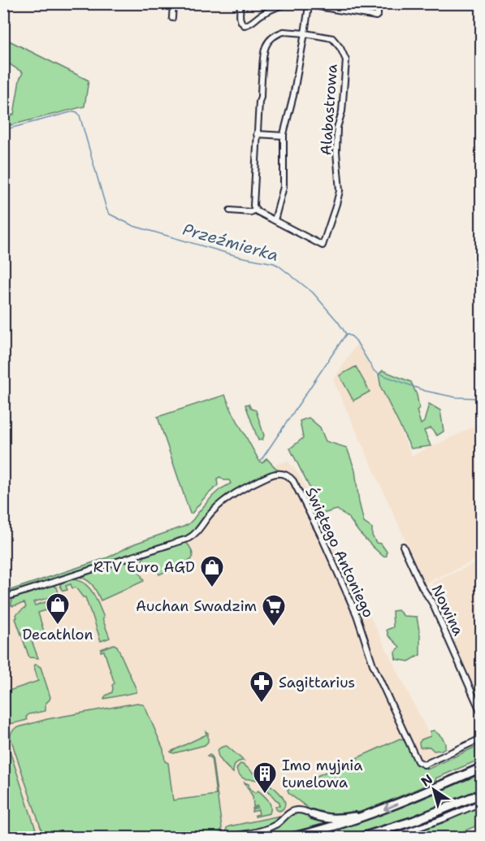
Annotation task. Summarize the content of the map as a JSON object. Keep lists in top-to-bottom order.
{
  "streets": {
    "street": ["Alabastrowa", "Świętego Antoniego", "Nowina"]
  },
  "water": ["Przeźmierka"],
  "places": {
    "shop": ["RTV Euro AGD", "Decathlon"],
    "supermarket": ["Auchan Swadzim"],
    "pharmacy": ["Sagittarius"],
    "building": ["Imo myjnia tunelowa"]
  },
  "north": "top left"
}
